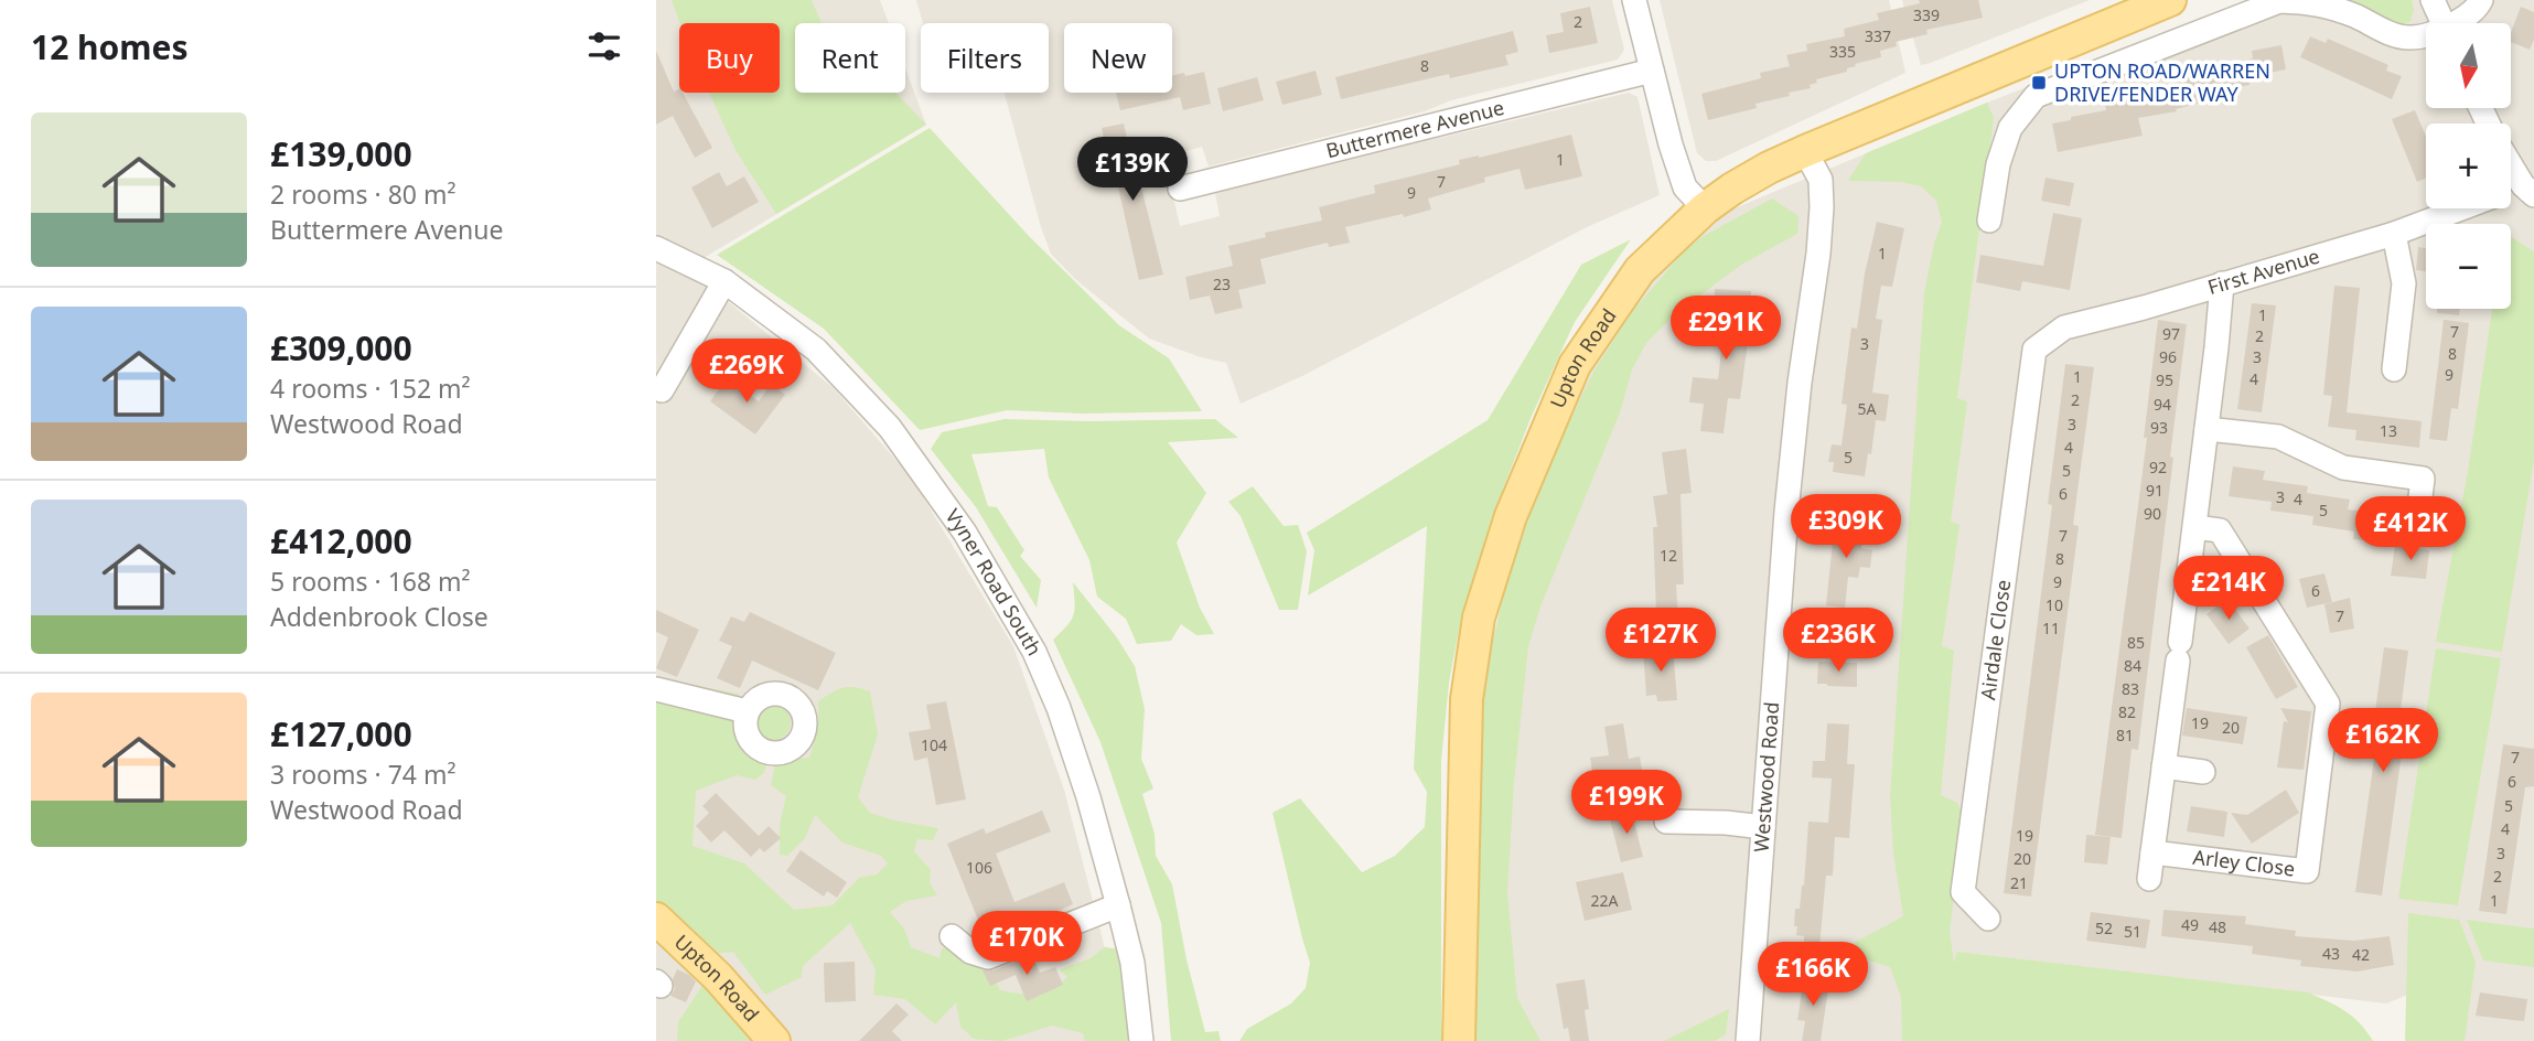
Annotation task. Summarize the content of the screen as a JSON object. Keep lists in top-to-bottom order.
{
  "streets": {
    "main road": ["Upton Road"],
    "street": [
      "Buttermere Avenue",
      "First Avenue",
      "Vyner Road South",
      "Airdale Close",
      "Westwood Road",
      "Arley Close"
    ]
  },
  "crossings": [
    ["First Avenue", "Airdale Close"],
    ["Upton Road", "Westwood Road"]
  ],
  "places": {
    "transit": ["UPTON ROAD/WARREN DRIVE/FENDER WAY"]
  },
  "house_numbers": [
    "339",
    "2",
    "337",
    "335",
    "8",
    "1",
    "7",
    "9",
    "1",
    "23",
    "1",
    "7",
    "97",
    "2",
    "3",
    "8",
    "96",
    "3",
    "9",
    "1",
    "4",
    "95",
    "2",
    "94",
    "5A",
    "3",
    "93",
    "13",
    "4",
    "5",
    "92",
    "5",
    "91",
    "6",
    "3",
    "4",
    "5",
    "90",
    "7",
    "12",
    "8",
    "9",
    "6",
    "10",
    "7",
    "11",
    "85",
    "84",
    "83",
    "82",
    "19",
    "20",
    "81",
    "104",
    "7",
    "6",
    "5",
    "4",
    "19",
    "3",
    "20",
    "106",
    "2",
    "21",
    "22A",
    "1",
    "49",
    "48",
    "52",
    "51",
    "43",
    "42"
  ],
  "north": "bottom",
  "page": {
    "heading": "12 homes",
    "map_buttons": ["+", "−"],
    "chip": [
      "Buy",
      "Rent",
      "Filters",
      "New"
    ],
    "list": [
      {
        "name": "£139,000",
        "note": "2 rooms · 80 m² · Buttermere Avenue"
      },
      {
        "name": "£309,000",
        "note": "4 rooms · 152 m² · Westwood Road"
      },
      {
        "name": "£412,000",
        "note": "5 rooms · 168 m² · Addenbrook Close"
      },
      {
        "name": "£127,000",
        "note": "3 rooms · 74 m² · Westwood Road"
      }
    ],
    "price": [
      "£139K",
      "£291K",
      "£269K",
      "£309K",
      "£412K",
      "£214K",
      "£127K",
      "£236K",
      "£162K",
      "£199K",
      "£170K",
      "£166K"
    ]
  }
}
